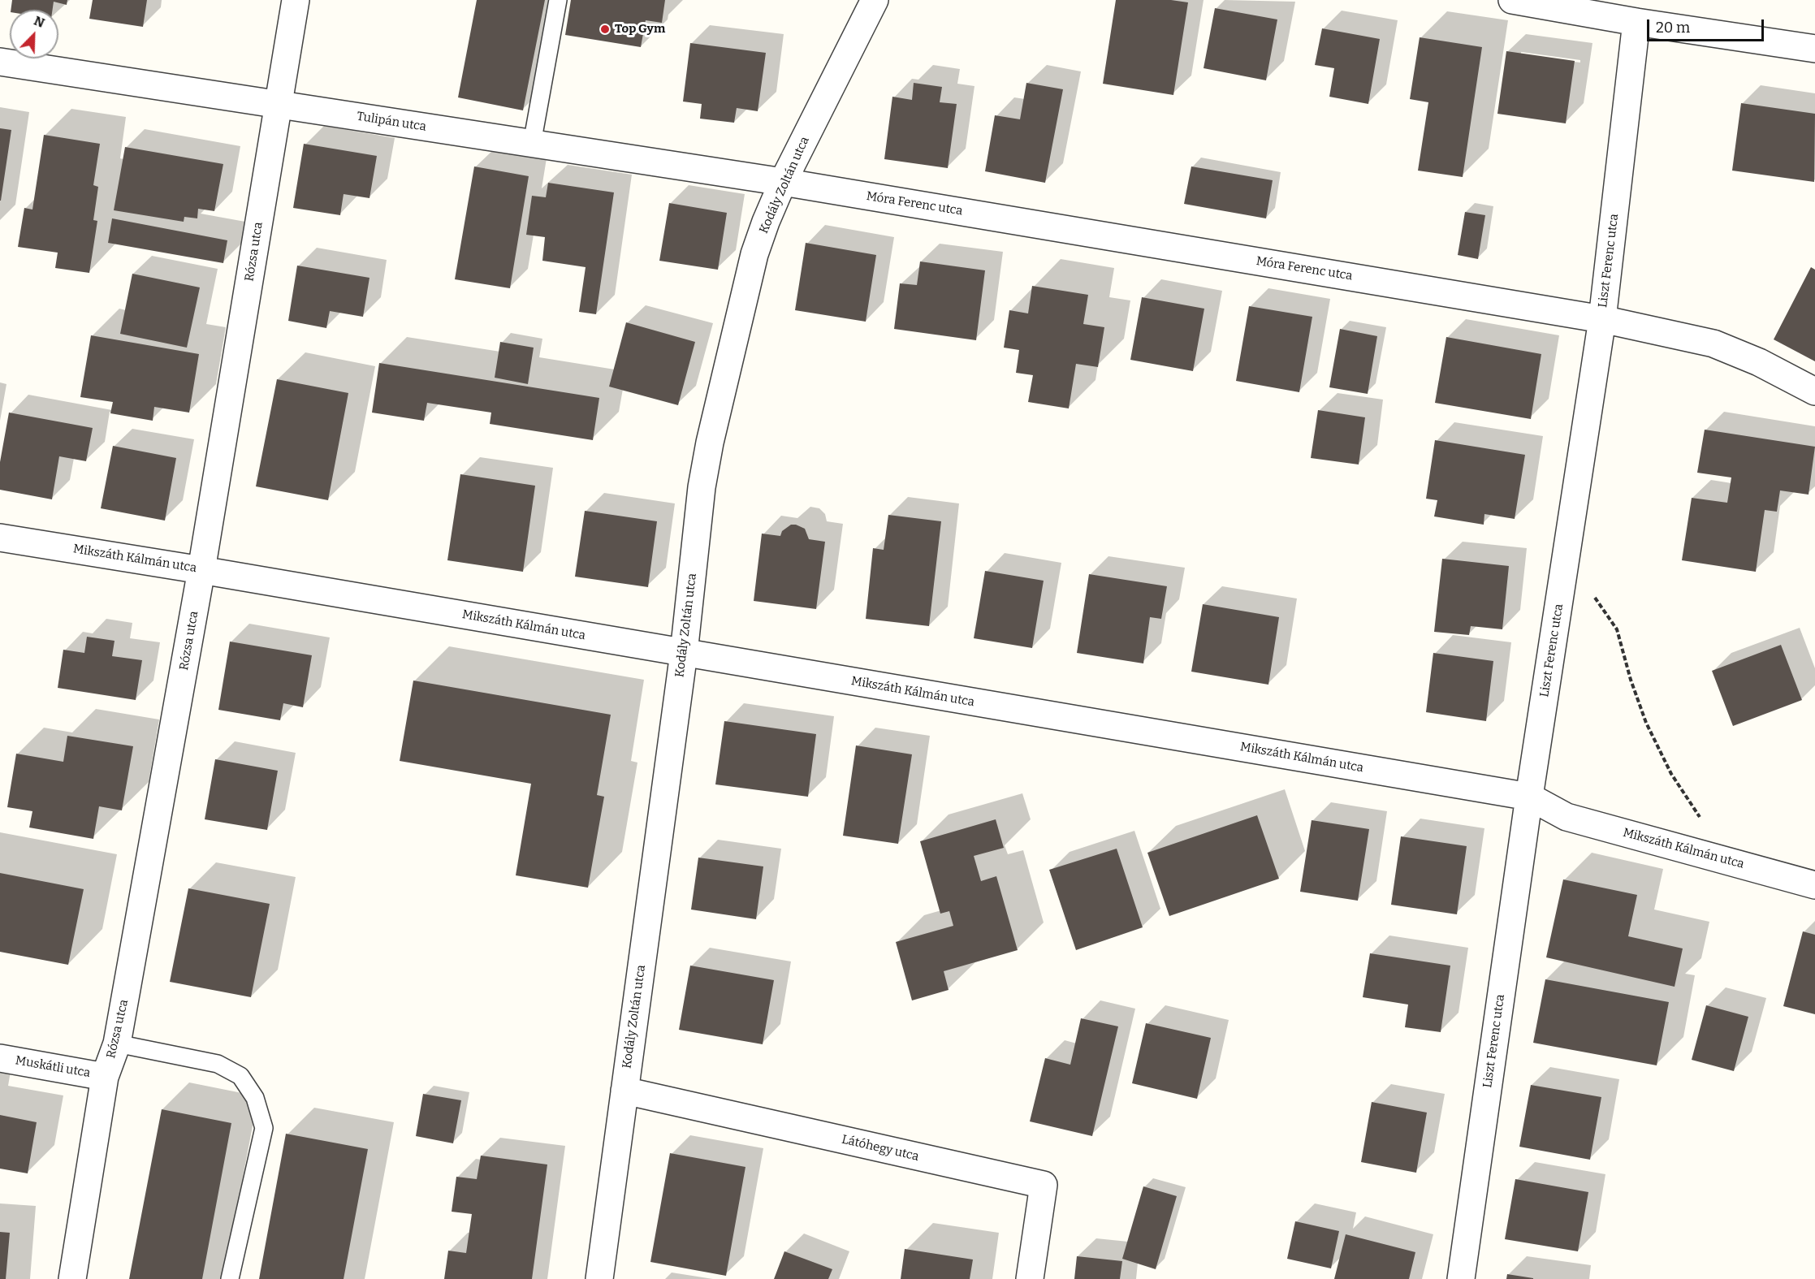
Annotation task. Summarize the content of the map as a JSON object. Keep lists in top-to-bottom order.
{
  "streets": {
    "street": [
      "Tulipán utca",
      "Kodály Zoltán utca",
      "Móra Ferenc utca",
      "Rózsa utca",
      "Liszt Ferenc utca",
      "Mikszáth Kálmán utca",
      "Muskátli utca",
      "Látóhegy utca"
    ]
  },
  "crossings": [
    ["Tulipán utca", "Kodály Zoltán utca"],
    ["Tulipán utca", "Móra Ferenc utca"],
    ["Tulipán utca", "Rózsa utca"],
    ["Kodály Zoltán utca", "Móra Ferenc utca"],
    ["Kodály Zoltán utca", "Mikszáth Kálmán utca"],
    ["Kodály Zoltán utca", "Látóhegy utca"],
    ["Móra Ferenc utca", "Liszt Ferenc utca"],
    ["Rózsa utca", "Mikszáth Kálmán utca"],
    ["Rózsa utca", "Muskátli utca"],
    ["Liszt Ferenc utca", "Mikszáth Kálmán utca"]
  ],
  "places": ["Top Gym"],
  "scale_bar": "20 m",
  "north": "top right"
}
